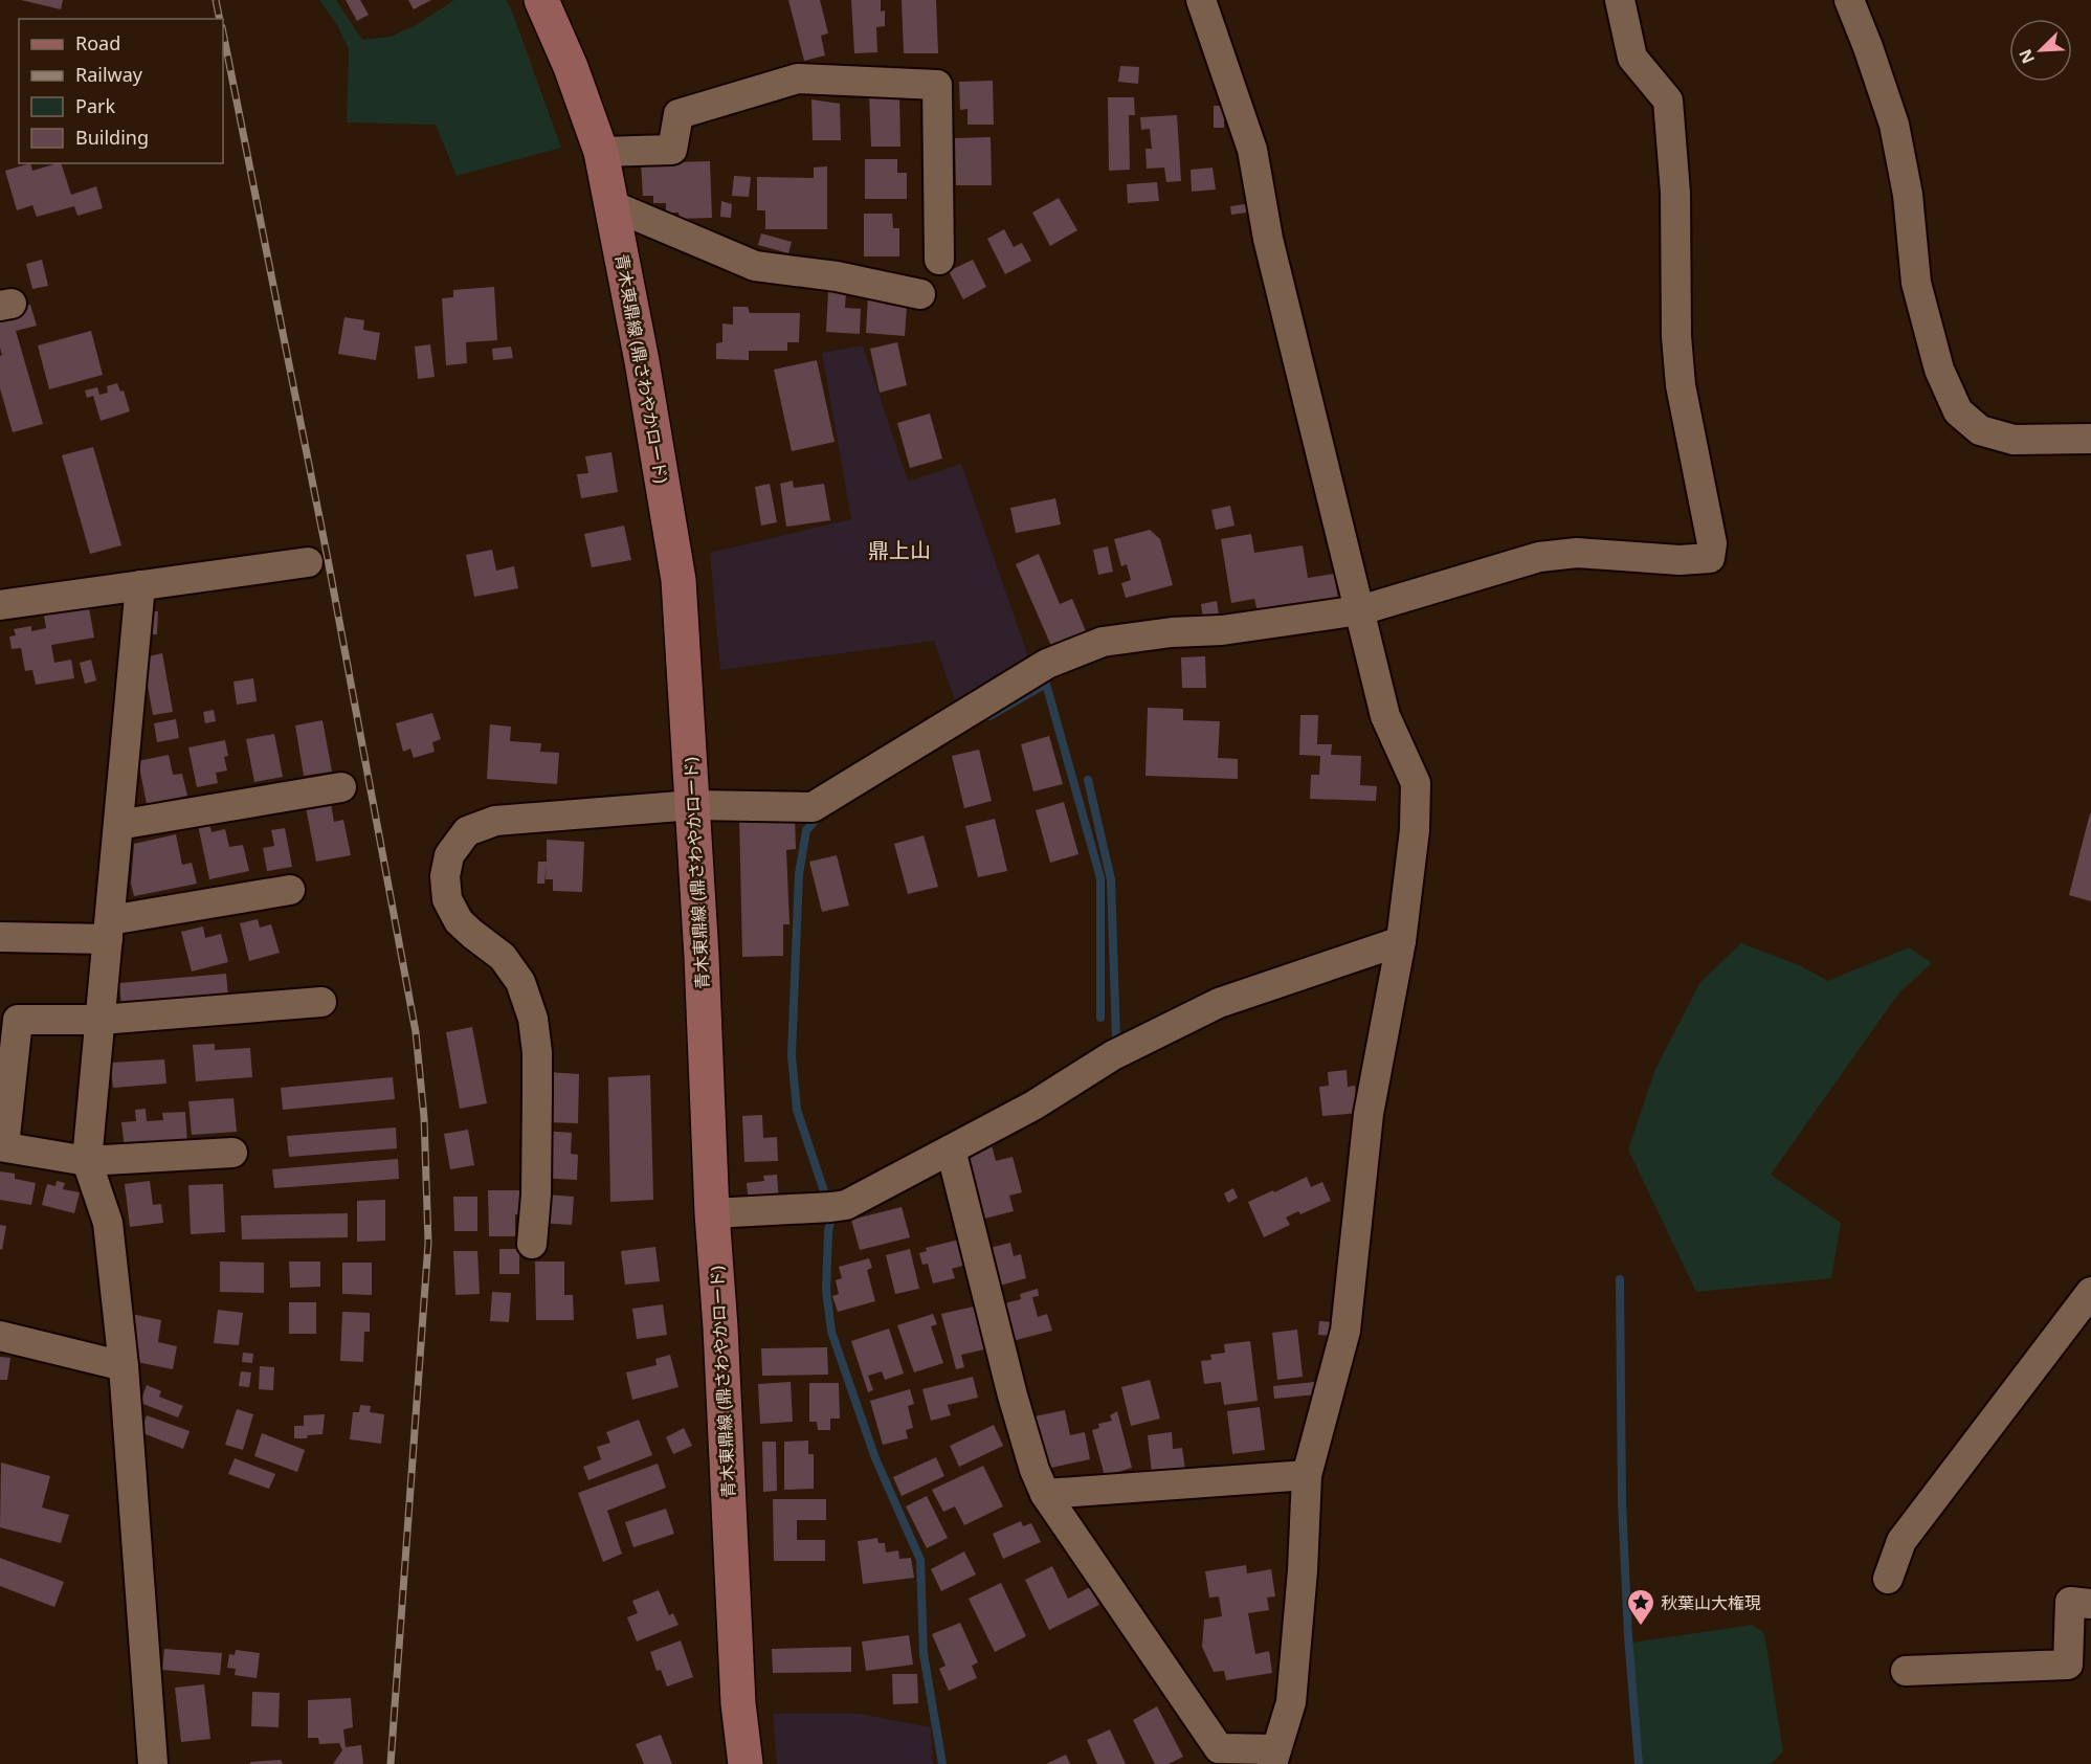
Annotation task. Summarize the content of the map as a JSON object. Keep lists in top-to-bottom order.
{
  "streets": {
    "main road": ["青木東鼎線 (鼎さわやかロード)"]
  },
  "districts": ["鼎上山"],
  "places": {
    "place": ["秋葉山大権現"]
  },
  "legend": [
    "Road",
    "Railway",
    "Park",
    "Building"
  ],
  "north": "bottom left"
}
